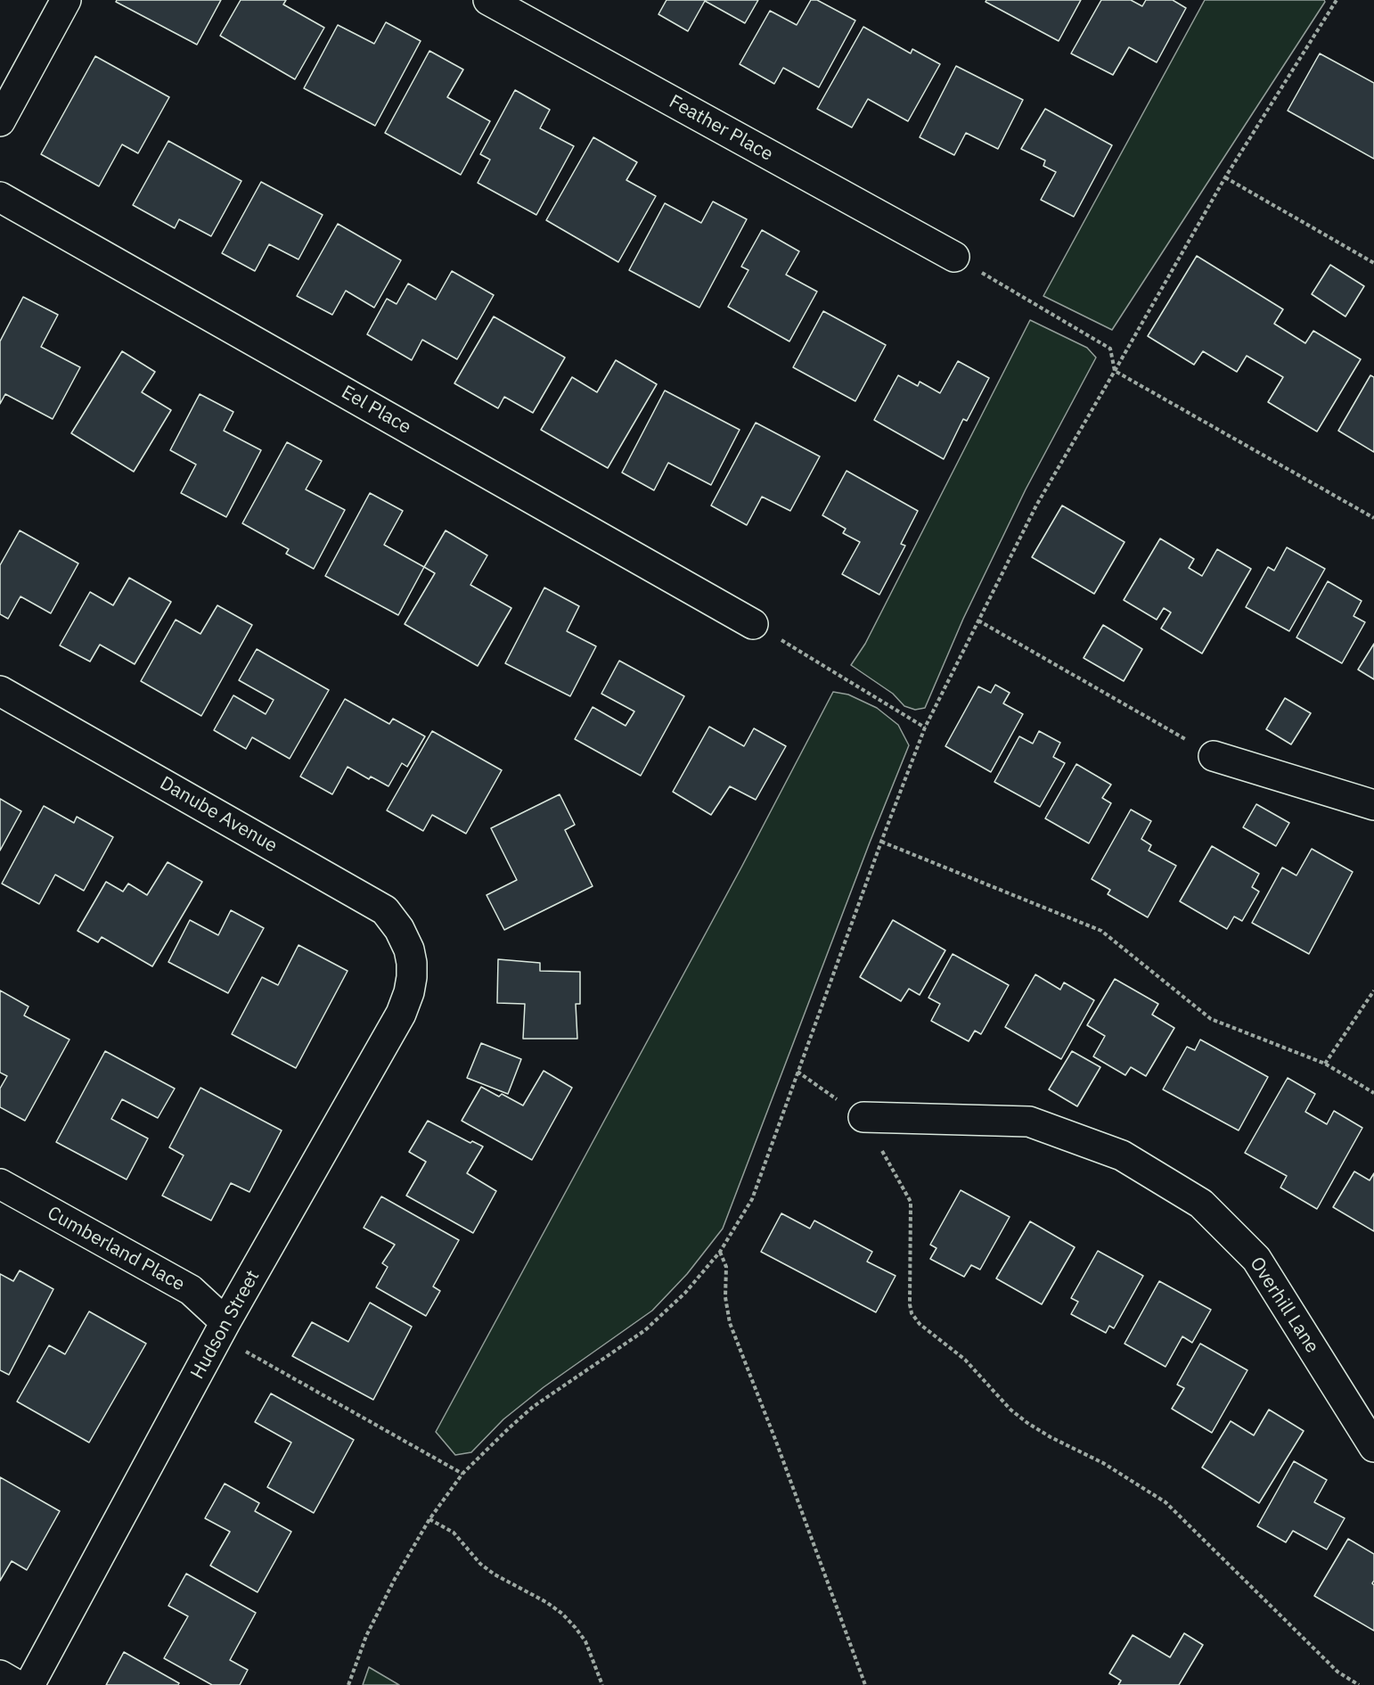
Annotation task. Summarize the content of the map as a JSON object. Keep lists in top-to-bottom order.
{
  "streets": {
    "street": [
      "Feather Place",
      "Eel Place",
      "Danube Avenue",
      "Cumberland Place",
      "Overhill Lane",
      "Hudson Street"
    ]
  },
  "crossings": [
    ["Danube Avenue", "Hudson Street"],
    ["Cumberland Place", "Hudson Street"]
  ]
}
